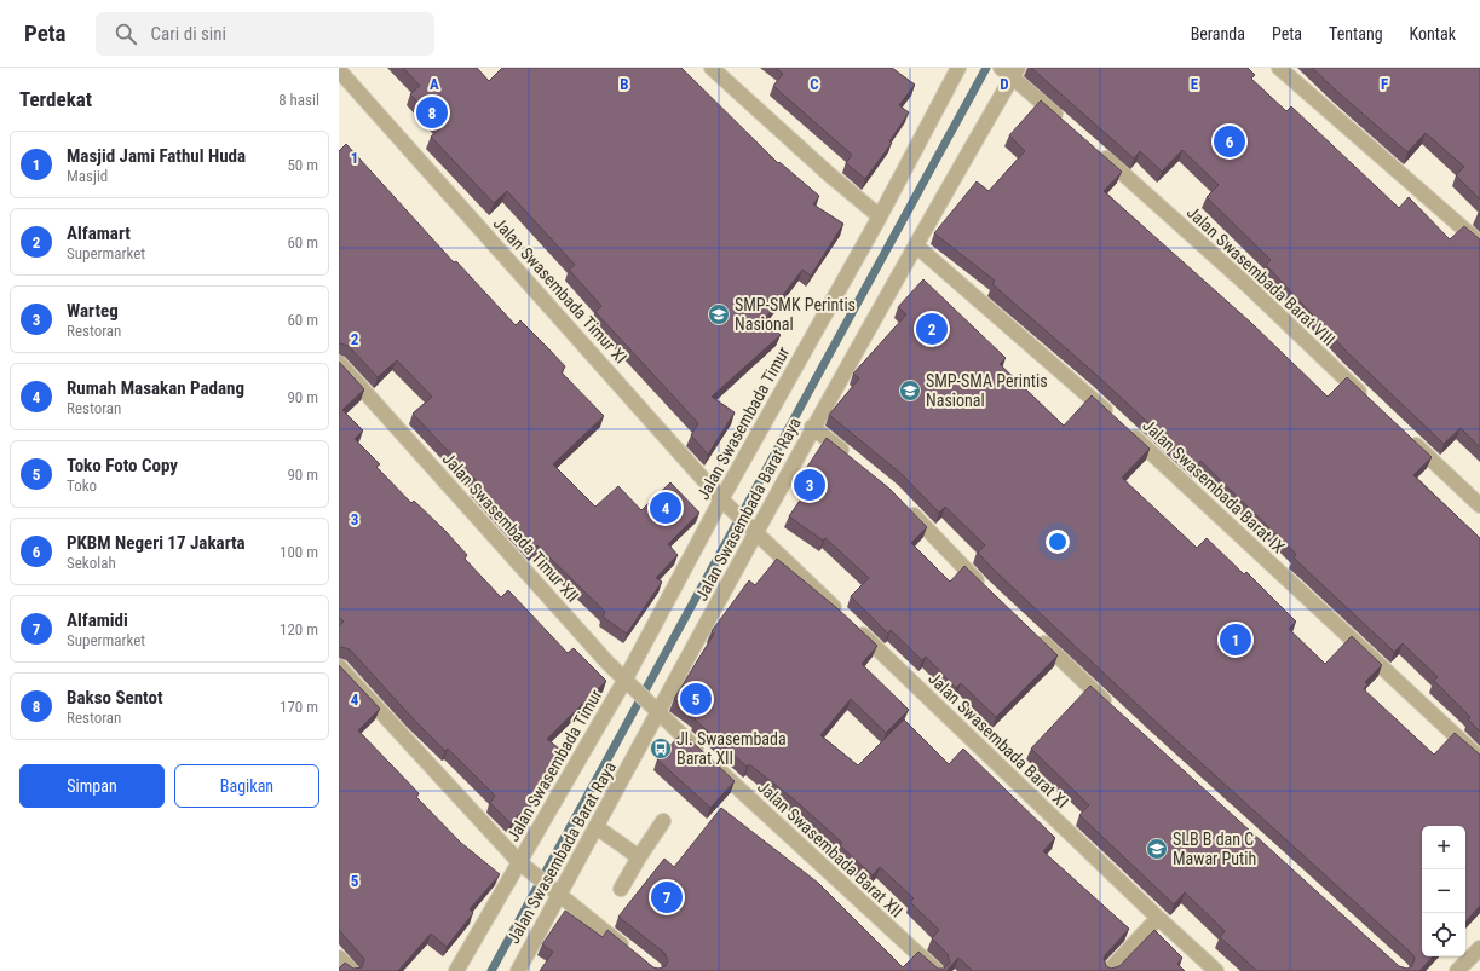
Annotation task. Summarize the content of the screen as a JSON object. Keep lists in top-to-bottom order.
{
  "streets": {
    "street": [
      "Jalan Swasembada Barat VIII",
      "Jalan Swasembada Timur XI",
      "Jalan Swasembada Timur",
      "Jalan Swasembada Barat IX",
      "Jalan Swasembada Barat Raya",
      "Jalan Swasembada Timur XII",
      "Jalan Swasembada Barat XI",
      "Jalan Swasembada Barat XII"
    ]
  },
  "crossings": [
    ["Jalan Swasembada Timur XI", "Jalan Swasembada Timur"],
    ["Jalan Swasembada Timur XI", "Jalan Swasembada Barat Raya"],
    ["Jalan Swasembada Timur XI", "Jalan Swasembada Barat XI"],
    ["Jalan Swasembada Timur", "Jalan Swasembada Timur XII"],
    ["Jalan Swasembada Barat IX", "Jalan Swasembada Barat Raya"],
    ["Jalan Swasembada Barat Raya", "Jalan Swasembada Timur XII"],
    ["Jalan Swasembada Barat Raya", "Jalan Swasembada Barat XI"],
    ["Jalan Swasembada Barat Raya", "Jalan Swasembada Barat XII"],
    ["Jalan Swasembada Timur XII", "Jalan Swasembada Barat XII"]
  ],
  "places": {
    "school or university": ["SMP-SMK Perintis Nasional", "SMP-SMA Perintis Nasional", "SLB B dan C Mawar Putih"],
    "bus stop": ["Jl. Swasembada Barat XII"]
  },
  "page": {
    "header": "Peta",
    "search": "Cari di sini",
    "nav": [
      "Beranda",
      "Peta",
      "Tentang",
      "Kontak"
    ],
    "heading": ["Terdekat", "8 hasil"],
    "pins": [
      "8",
      "6",
      "2",
      "3",
      "4",
      "1",
      "5",
      "7"
    ],
    "list": [
      {
        "mark": "1",
        "name": "Masjid Jami Fathul Huda",
        "note": "Masjid",
        "value": "50 m"
      },
      {
        "mark": "2",
        "name": "Alfamart",
        "note": "Supermarket",
        "value": "60 m"
      },
      {
        "mark": "3",
        "name": "Warteg",
        "note": "Restoran",
        "value": "60 m"
      },
      {
        "mark": "4",
        "name": "Rumah Masakan Padang",
        "note": "Restoran",
        "value": "90 m"
      },
      {
        "mark": "5",
        "name": "Toko Foto Copy",
        "note": "Toko",
        "value": "90 m"
      },
      {
        "mark": "6",
        "name": "PKBM Negeri 17 Jakarta",
        "note": "Sekolah",
        "value": "100 m"
      },
      {
        "mark": "7",
        "name": "Alfamidi",
        "note": "Supermarket",
        "value": "120 m"
      },
      {
        "mark": "8",
        "name": "Bakso Sentot",
        "note": "Restoran",
        "value": "170 m"
      }
    ],
    "buttons": ["Simpan", "Bagikan"],
    "map_buttons": ["+", "−"]
  },
  "grid": {
    "columns": [
      "A",
      "B",
      "C",
      "D",
      "E",
      "F"
    ],
    "rows": [
      "1",
      "2",
      "3",
      "4",
      "5"
    ]
  }
}
